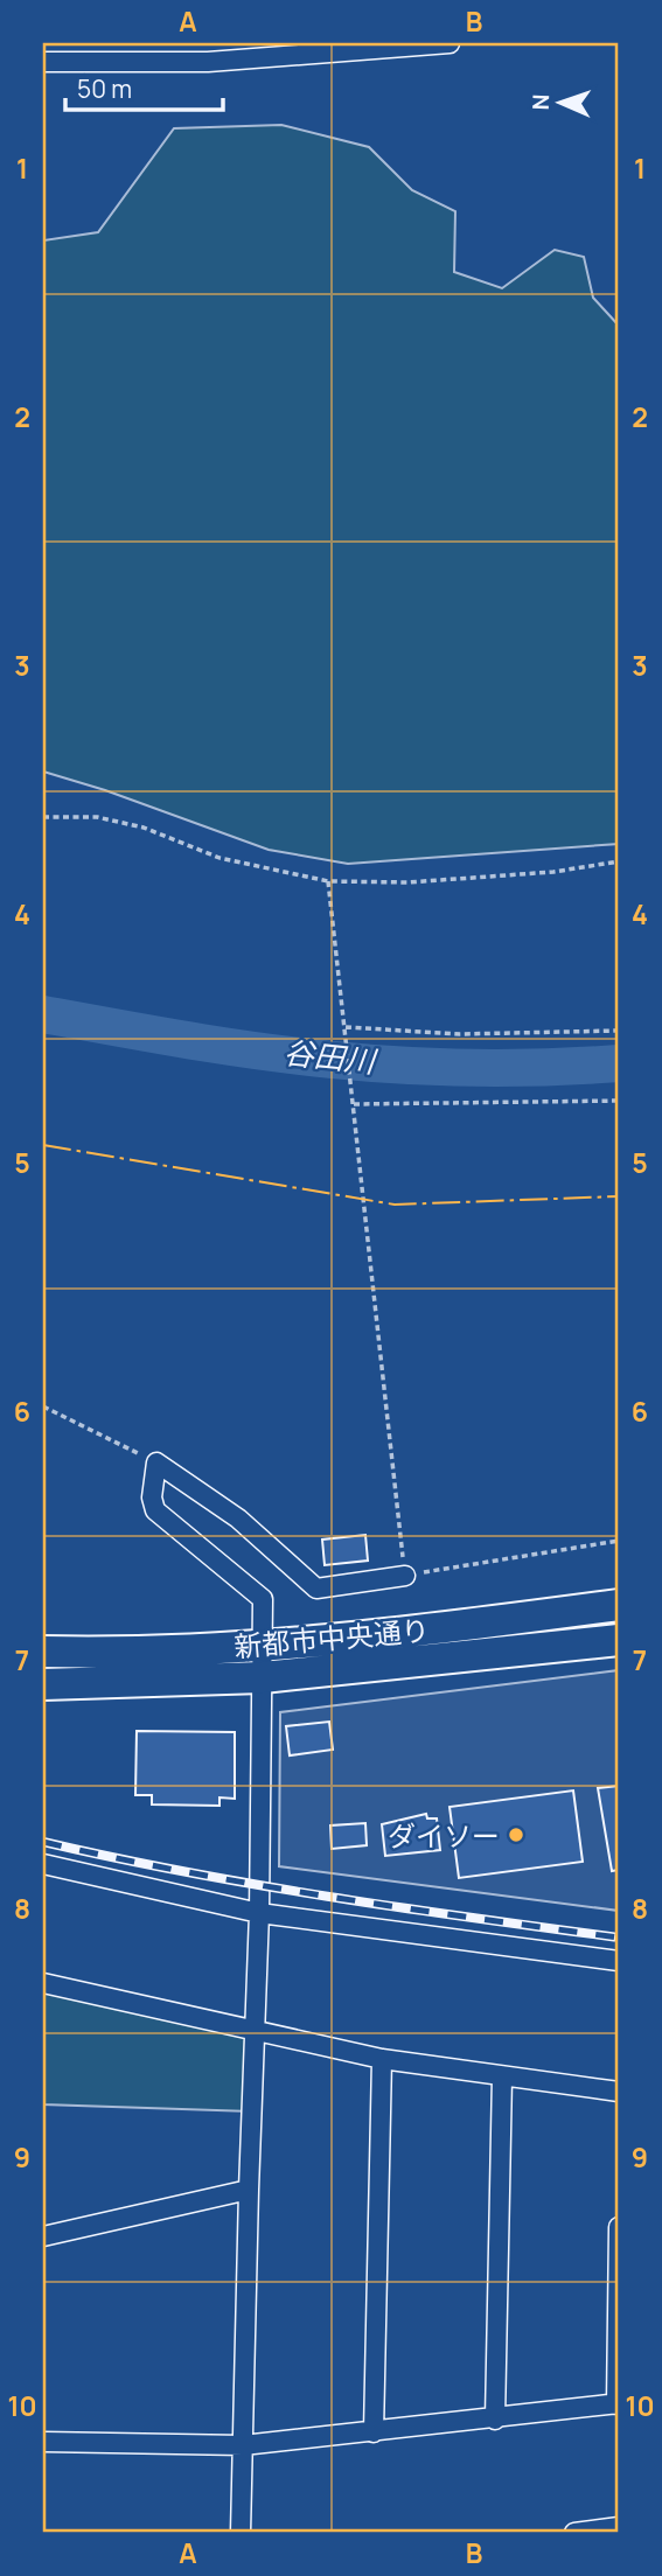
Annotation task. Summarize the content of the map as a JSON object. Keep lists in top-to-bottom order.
{
  "streets": {
    "main road": ["新都市中央通り"]
  },
  "water": ["谷田川"],
  "places": ["ダイソー"],
  "scale_bar": "50 m",
  "north": "left",
  "grid": {
    "columns": ["A", "B"],
    "rows": [
      "1",
      "2",
      "3",
      "4",
      "5",
      "6",
      "7",
      "8",
      "9",
      "10"
    ]
  }
}
